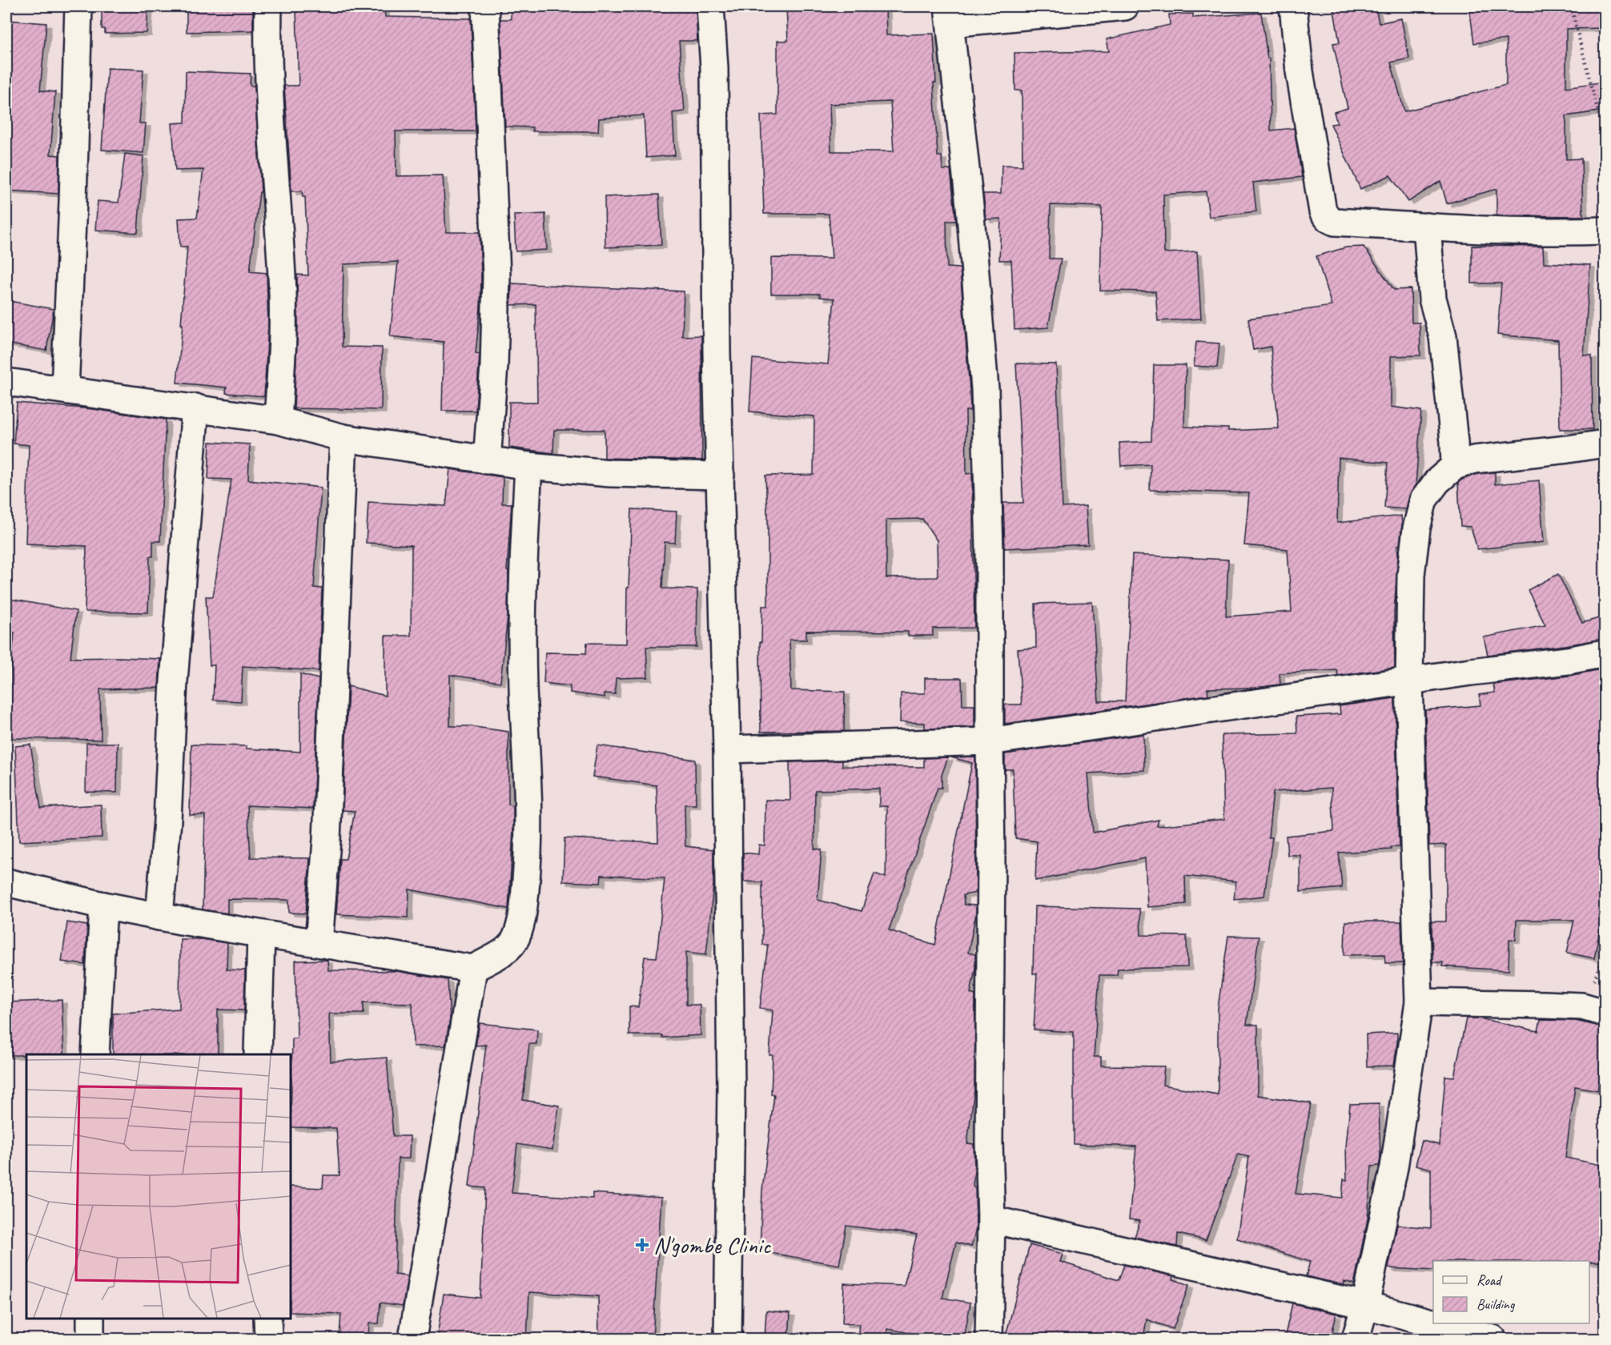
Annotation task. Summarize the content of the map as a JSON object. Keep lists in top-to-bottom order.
{
  "places": {
    "health": ["N'gombe Clinic"]
  },
  "legend": ["Road", "Building"]
}
